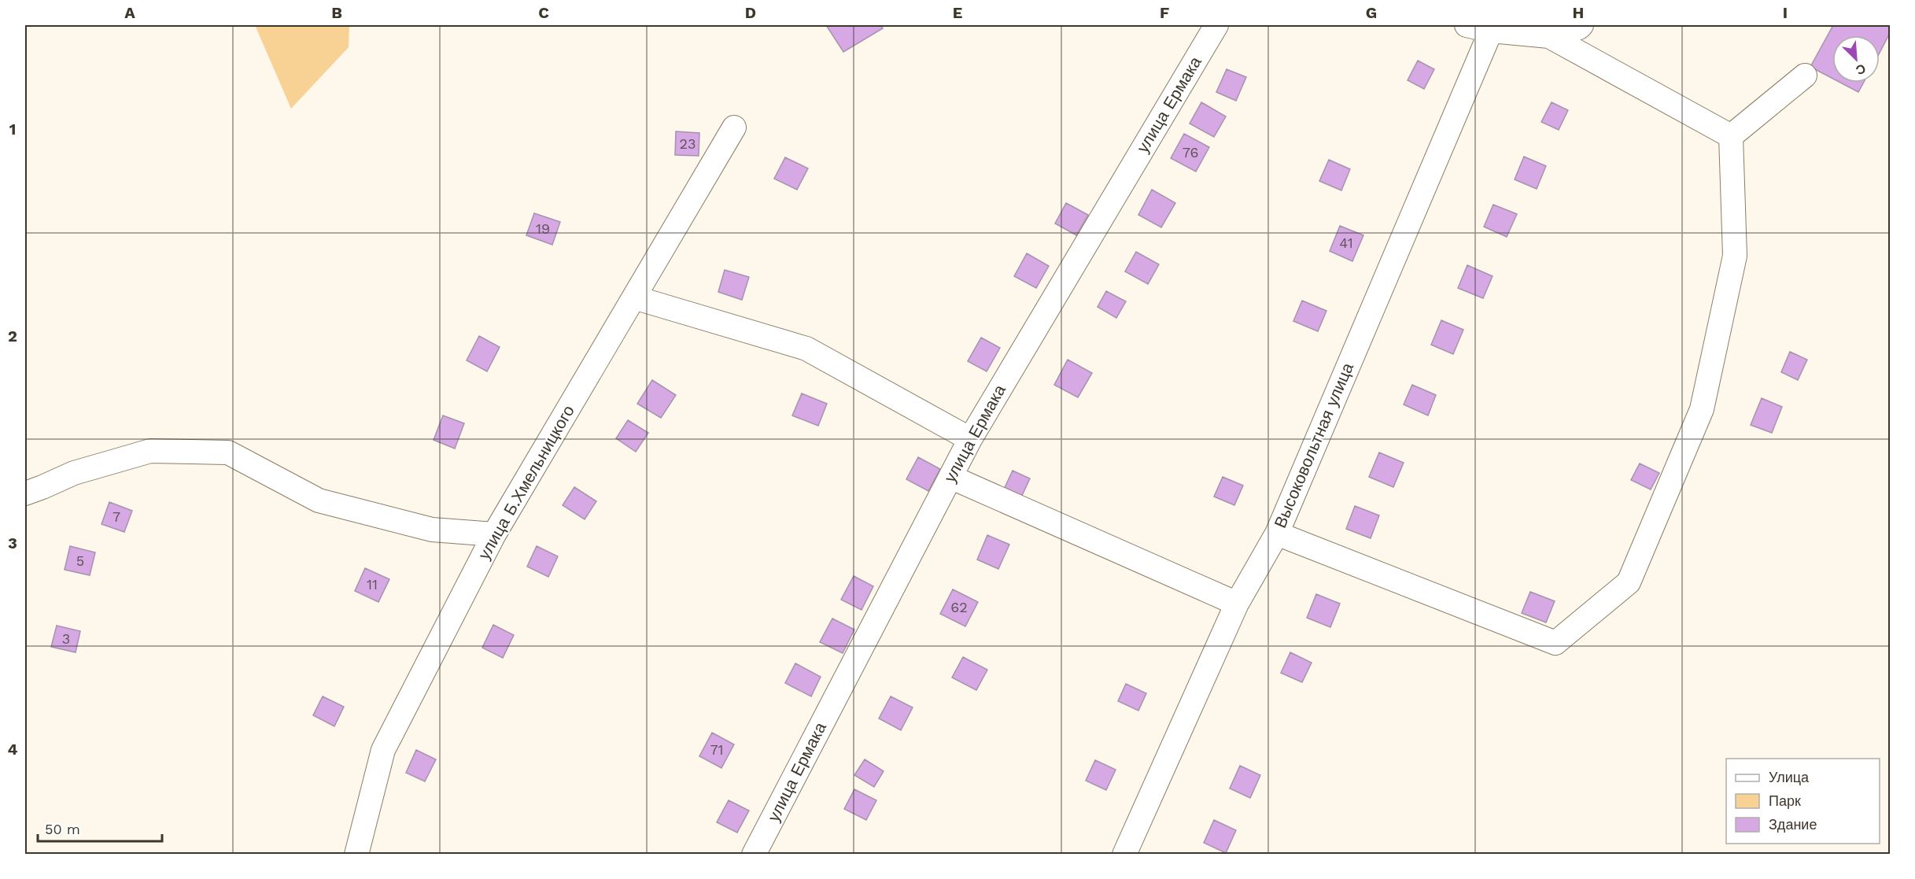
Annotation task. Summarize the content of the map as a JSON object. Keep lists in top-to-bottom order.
{
  "streets": {
    "street": ["улица Ермака", "Высоковольтная улица", "улица Б.Хмельницкого"]
  },
  "house_numbers": [
    "23",
    "76",
    "19",
    "41",
    "7",
    "5",
    "11",
    "62",
    "3",
    "71"
  ],
  "legend": ["Улица", "Парк", "Здание"],
  "scale_bar": "50 m",
  "north": "bottom right",
  "grid": {
    "columns": [
      "A",
      "B",
      "C",
      "D",
      "E",
      "F",
      "G",
      "H",
      "I"
    ],
    "rows": [
      "1",
      "2",
      "3",
      "4"
    ]
  }
}
